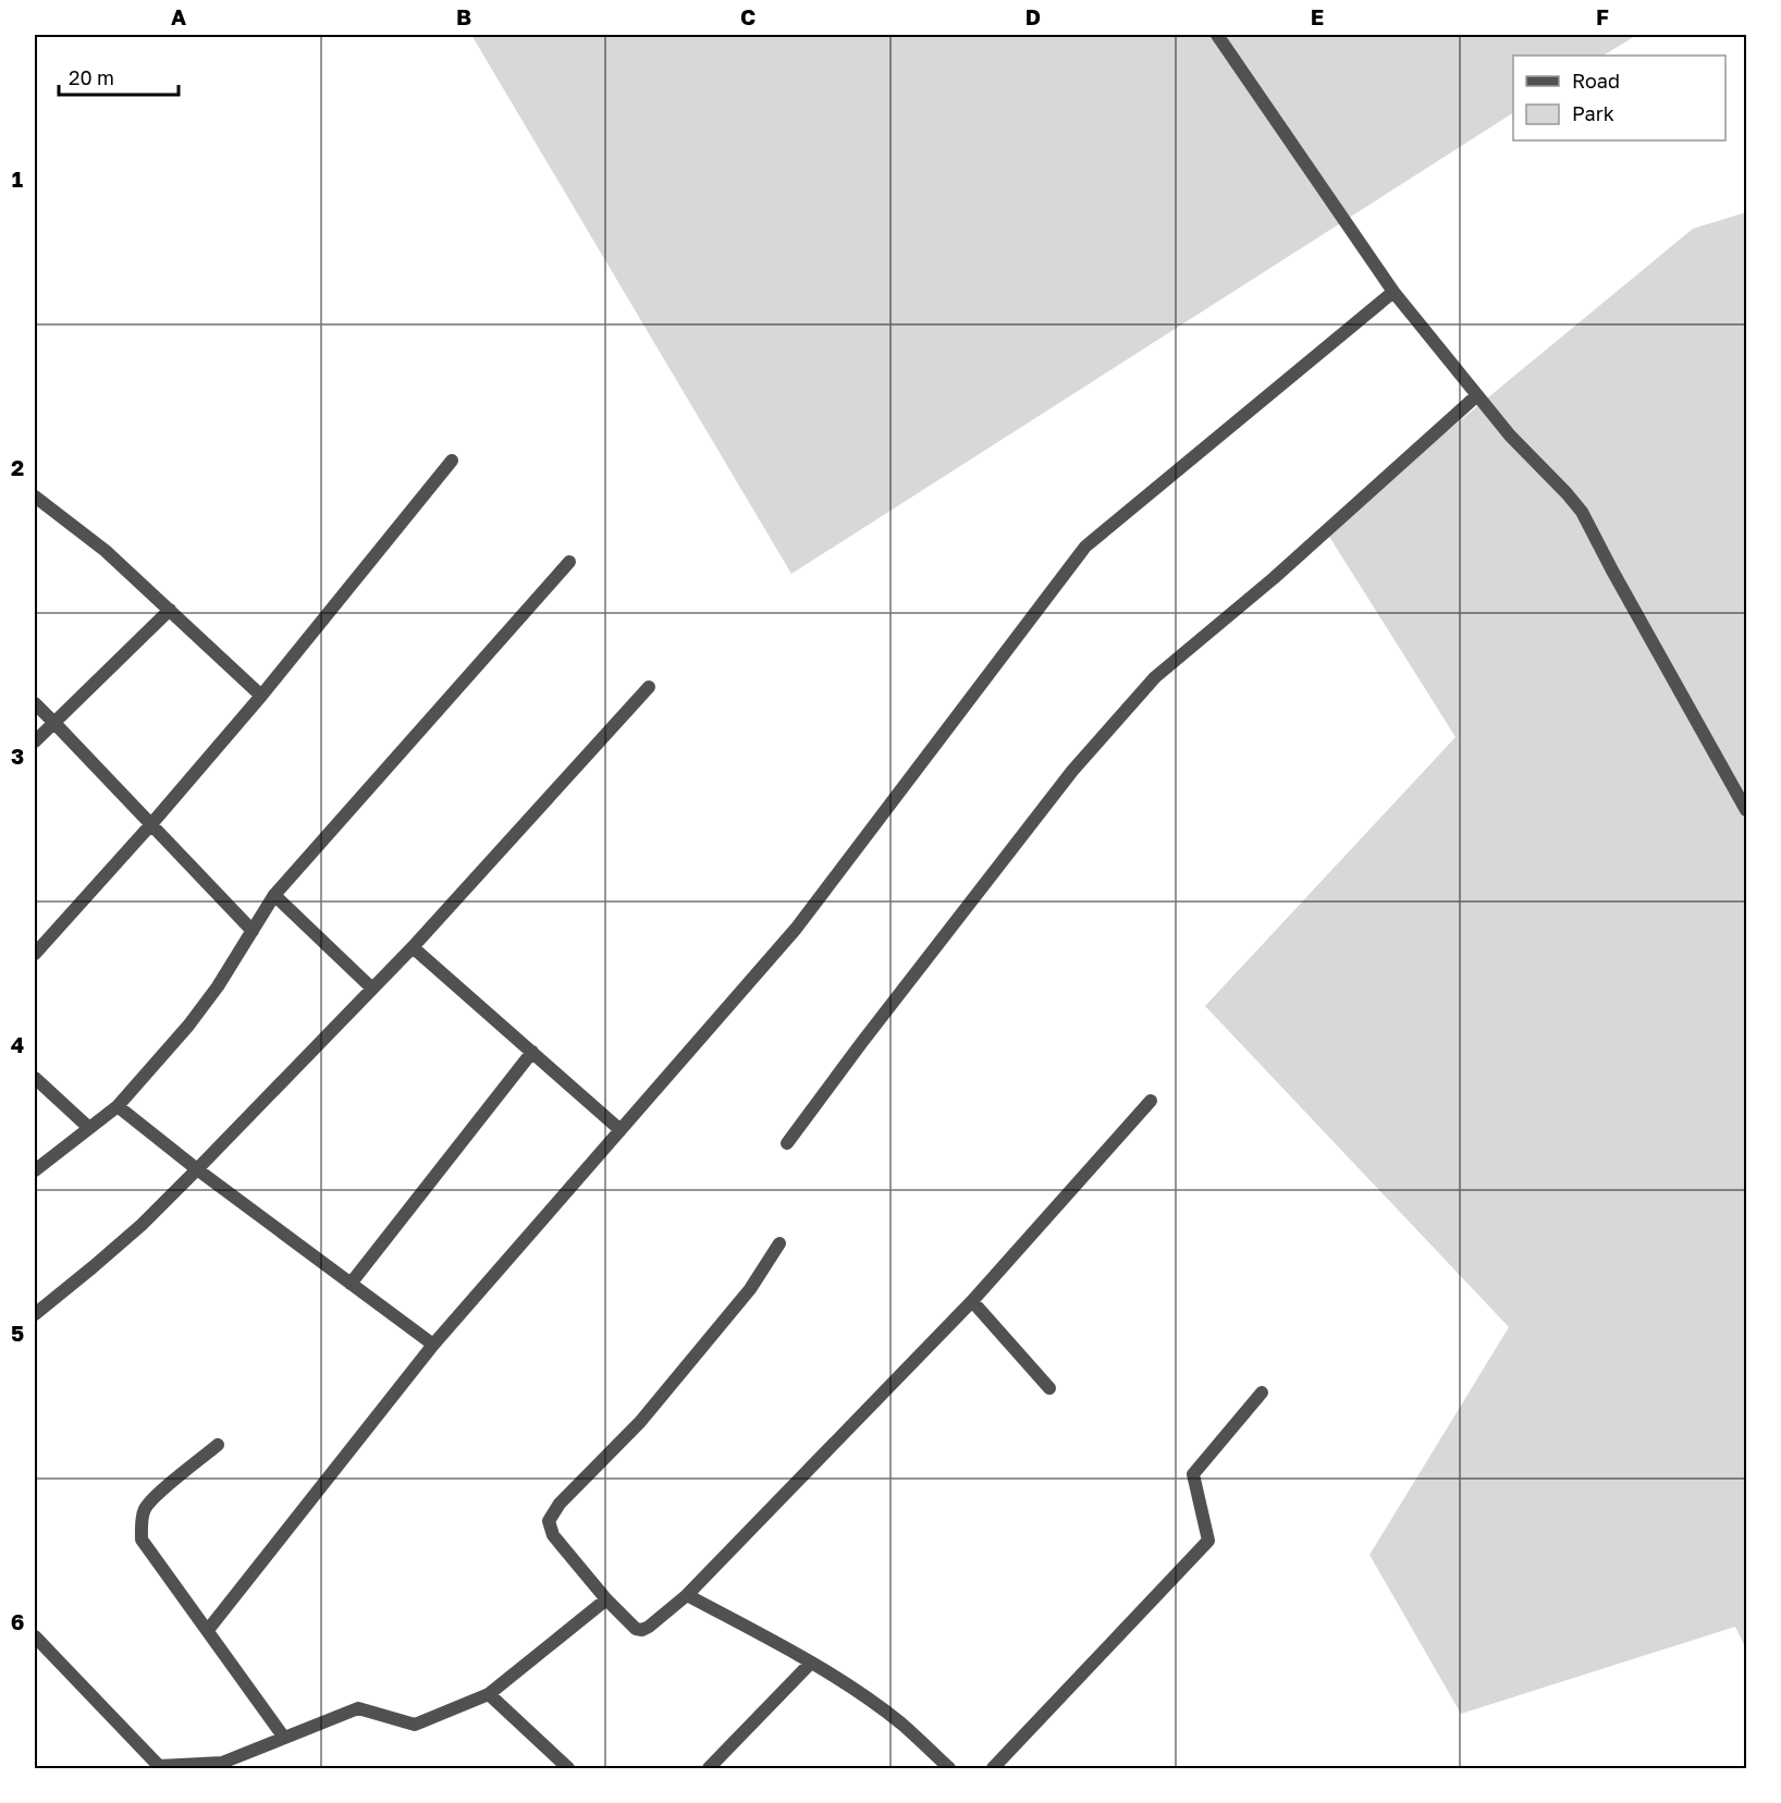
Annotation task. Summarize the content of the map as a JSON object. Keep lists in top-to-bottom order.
{
  "legend": ["Road", "Park"],
  "scale_bar": "20 m",
  "grid": {
    "columns": [
      "A",
      "B",
      "C",
      "D",
      "E",
      "F"
    ],
    "rows": [
      "1",
      "2",
      "3",
      "4",
      "5",
      "6"
    ]
  }
}
